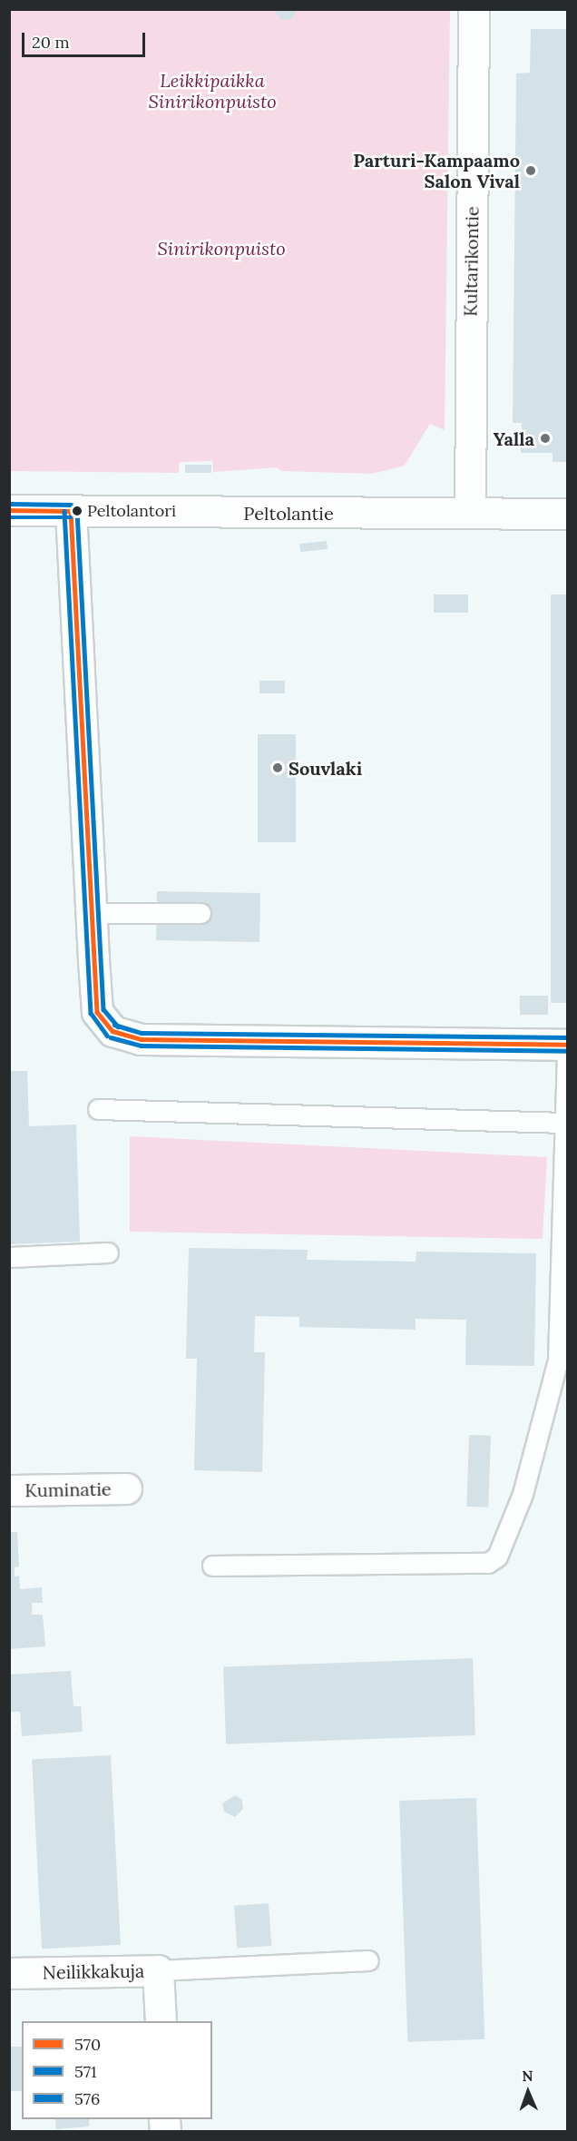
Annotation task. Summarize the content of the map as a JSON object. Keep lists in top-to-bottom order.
{
  "streets": {
    "street": [
      "Kultarikontie",
      "Peltolantie",
      "Kuminatie",
      "Neilikkakuja"
    ]
  },
  "crossings": [
    ["Kultarikontie", "Peltolantie"]
  ],
  "parks": ["Leikkipaikka Sinirikonpuisto", "Sinirikonpuisto"],
  "places": [
    "Parturi-Kampaamo Salon Vival",
    "Yalla",
    "Peltolantori",
    "Souvlaki"
  ],
  "lines": ["transit line 576", "transit line 570", "transit line 571"],
  "legend": ["570", "571", "576"],
  "scale_bar": "20 m",
  "north": "top"
}
